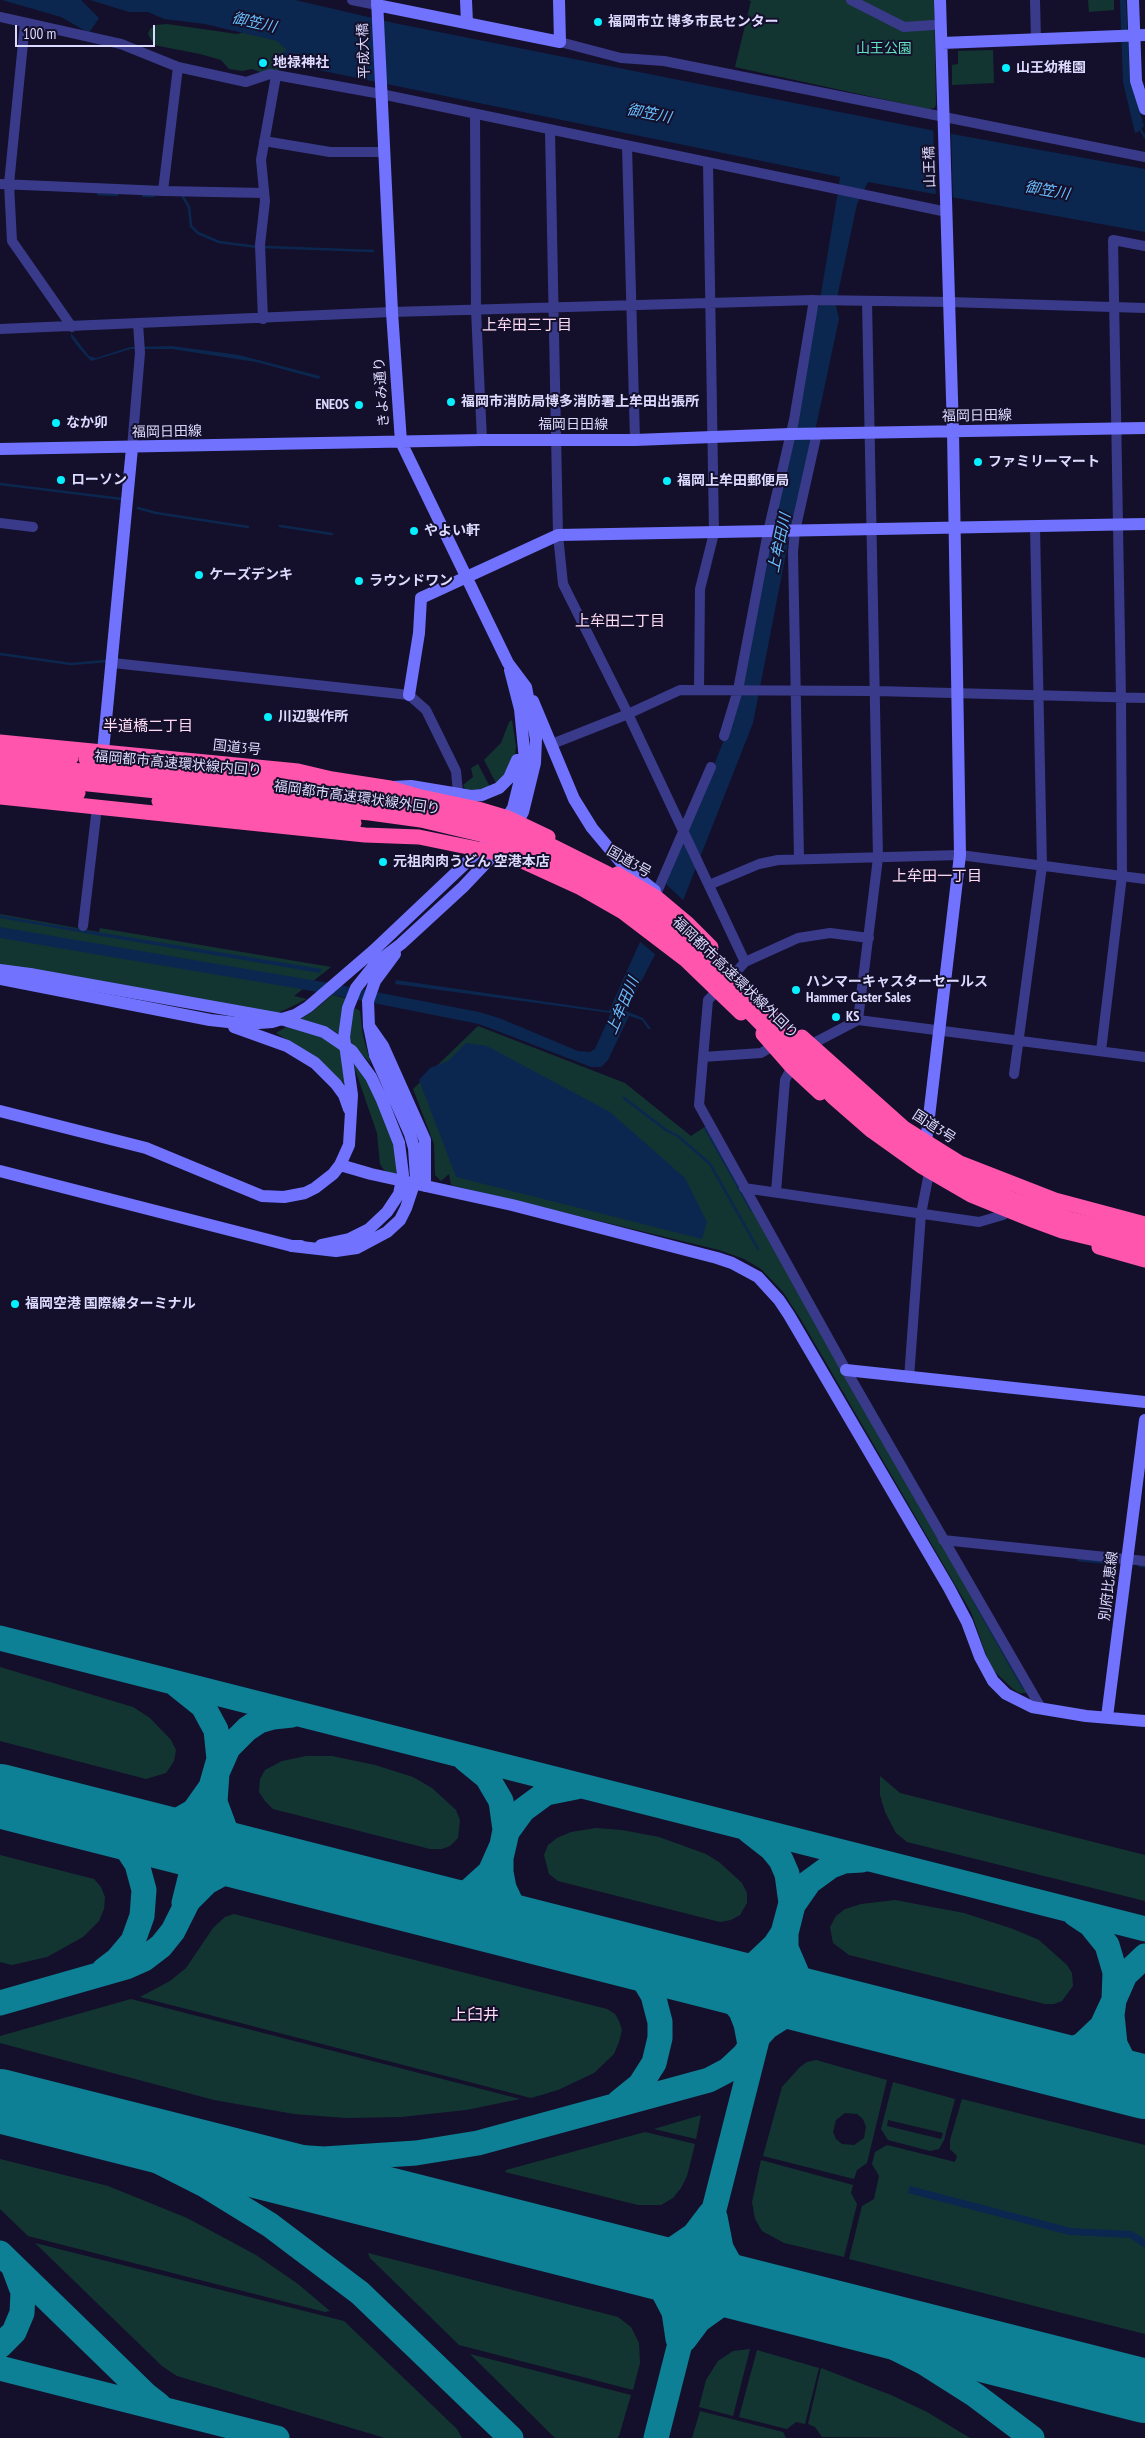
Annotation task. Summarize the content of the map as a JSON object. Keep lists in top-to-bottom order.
{
  "streets": {
    "highway": ["国道3号", "福岡都市高速環状線内回り", "福岡都市高速環状線外回り"],
    "street": [
      "平成大橋",
      "山王橋",
      "きよみ通り",
      "福岡日田線",
      "別府比恵線"
    ]
  },
  "crossings": [
    ["平成大橋", "きよみ通り"],
    ["山王橋", "福岡日田線"],
    ["山王橋", "国道3号"],
    ["きよみ通り", "福岡日田線"],
    ["きよみ通り", "国道3号"],
    ["福岡都市高速環状線内回り", "福岡都市高速環状線外回り"]
  ],
  "districts": [
    "上牟田三丁目",
    "上牟田二丁目",
    "半道橋二丁目",
    "上牟田一丁目",
    "上臼井"
  ],
  "water": ["御笠川", "上牟田川"],
  "parks": ["山王公園"],
  "places": [
    "福岡市立 博多市民センター",
    "地禄神社",
    "山王幼稚園",
    "福岡市消防局博多消防署上牟田出張所",
    "ENEOS",
    "なか卯",
    "ファミリーマート",
    "ローソン",
    "福岡上牟田郵便局",
    "やよい軒",
    "ケーズデンキ",
    "ラウンドワン",
    "川辺製作所",
    "元祖肉肉うどん 空港本店",
    "ハンマーキャスターセールス Hammer Caster Sales",
    "KS",
    "福岡空港 国際線ターミナル"
  ],
  "scale_bar": "100 m"
}
